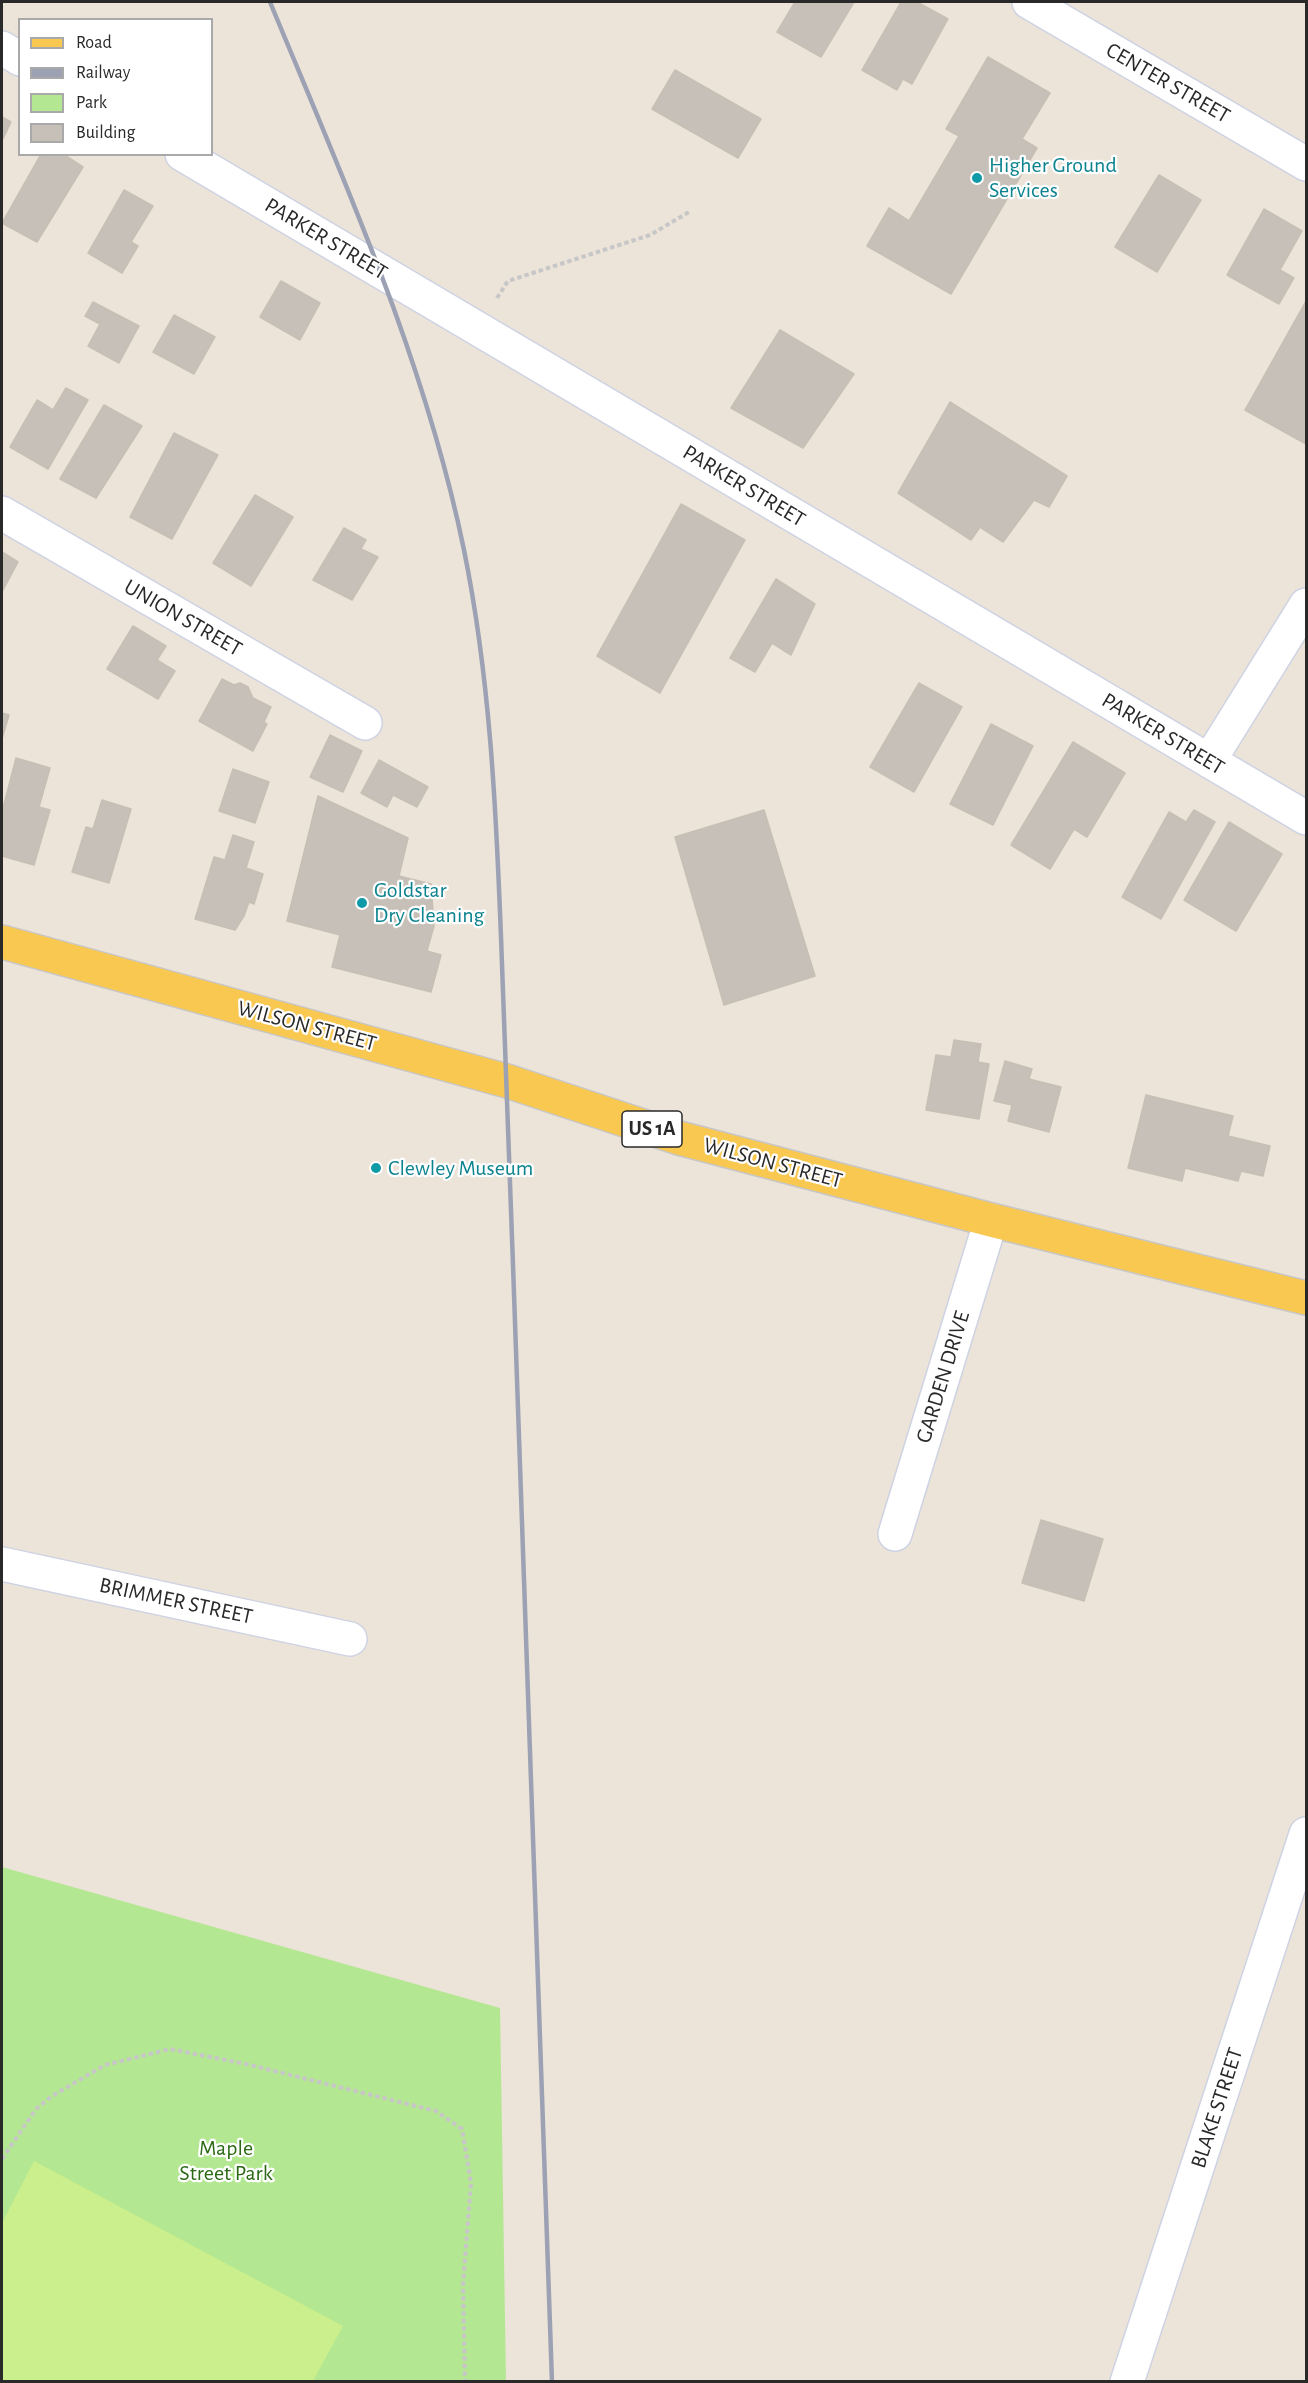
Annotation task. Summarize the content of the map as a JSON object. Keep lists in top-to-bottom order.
{
  "streets": {
    "main road": ["WILSON STREET", "US 1A"],
    "street": [
      "CENTER STREET",
      "PARKER STREET",
      "UNION STREET",
      "GARDEN DRIVE",
      "BRIMMER STREET",
      "BLAKE STREET"
    ]
  },
  "crossings": [
    ["WILSON STREET", "GARDEN DRIVE"]
  ],
  "parks": ["Maple Street Park"],
  "places": ["Higher Ground Services", "Goldstar Dry Cleaning", "Clewley Museum"],
  "legend": [
    "Road",
    "Railway",
    "Park",
    "Building"
  ]
}
